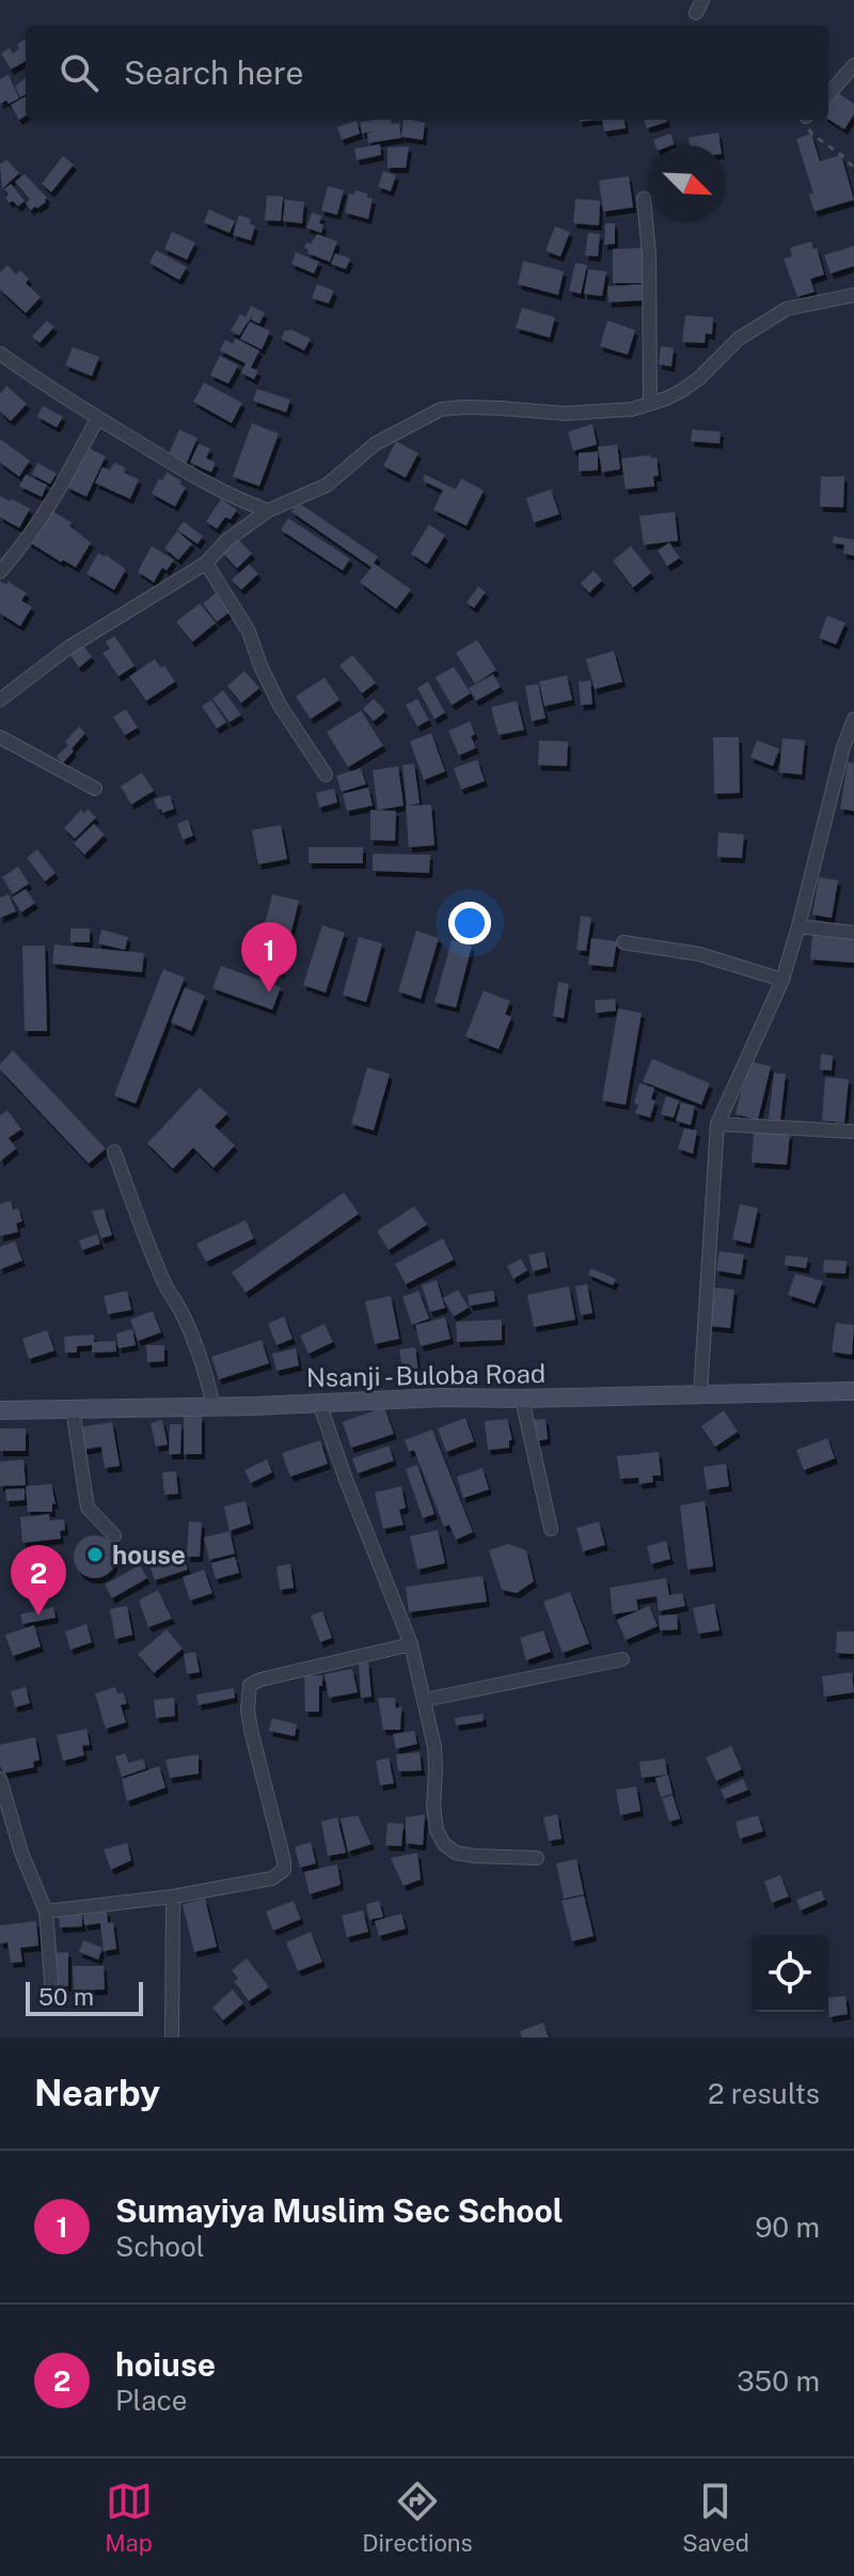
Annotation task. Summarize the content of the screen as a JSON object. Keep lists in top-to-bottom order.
{
  "streets": {
    "main road": ["Nsanji - Buloba Road"]
  },
  "places": ["house"],
  "scale_bar": "50 m",
  "north": "bottom right",
  "page": {
    "search": "Search here",
    "pins": ["1", "2"],
    "scale": "50 m",
    "heading": ["Nearby", "2 results"],
    "list": [
      {
        "mark": "1",
        "name": "Sumayiya Muslim Sec School",
        "note": "School",
        "value": "90 m"
      },
      {
        "mark": "2",
        "name": "hoiuse",
        "note": "Place",
        "value": "350 m"
      }
    ],
    "nav": ["Map", "Directions", "Saved"]
  }
}
